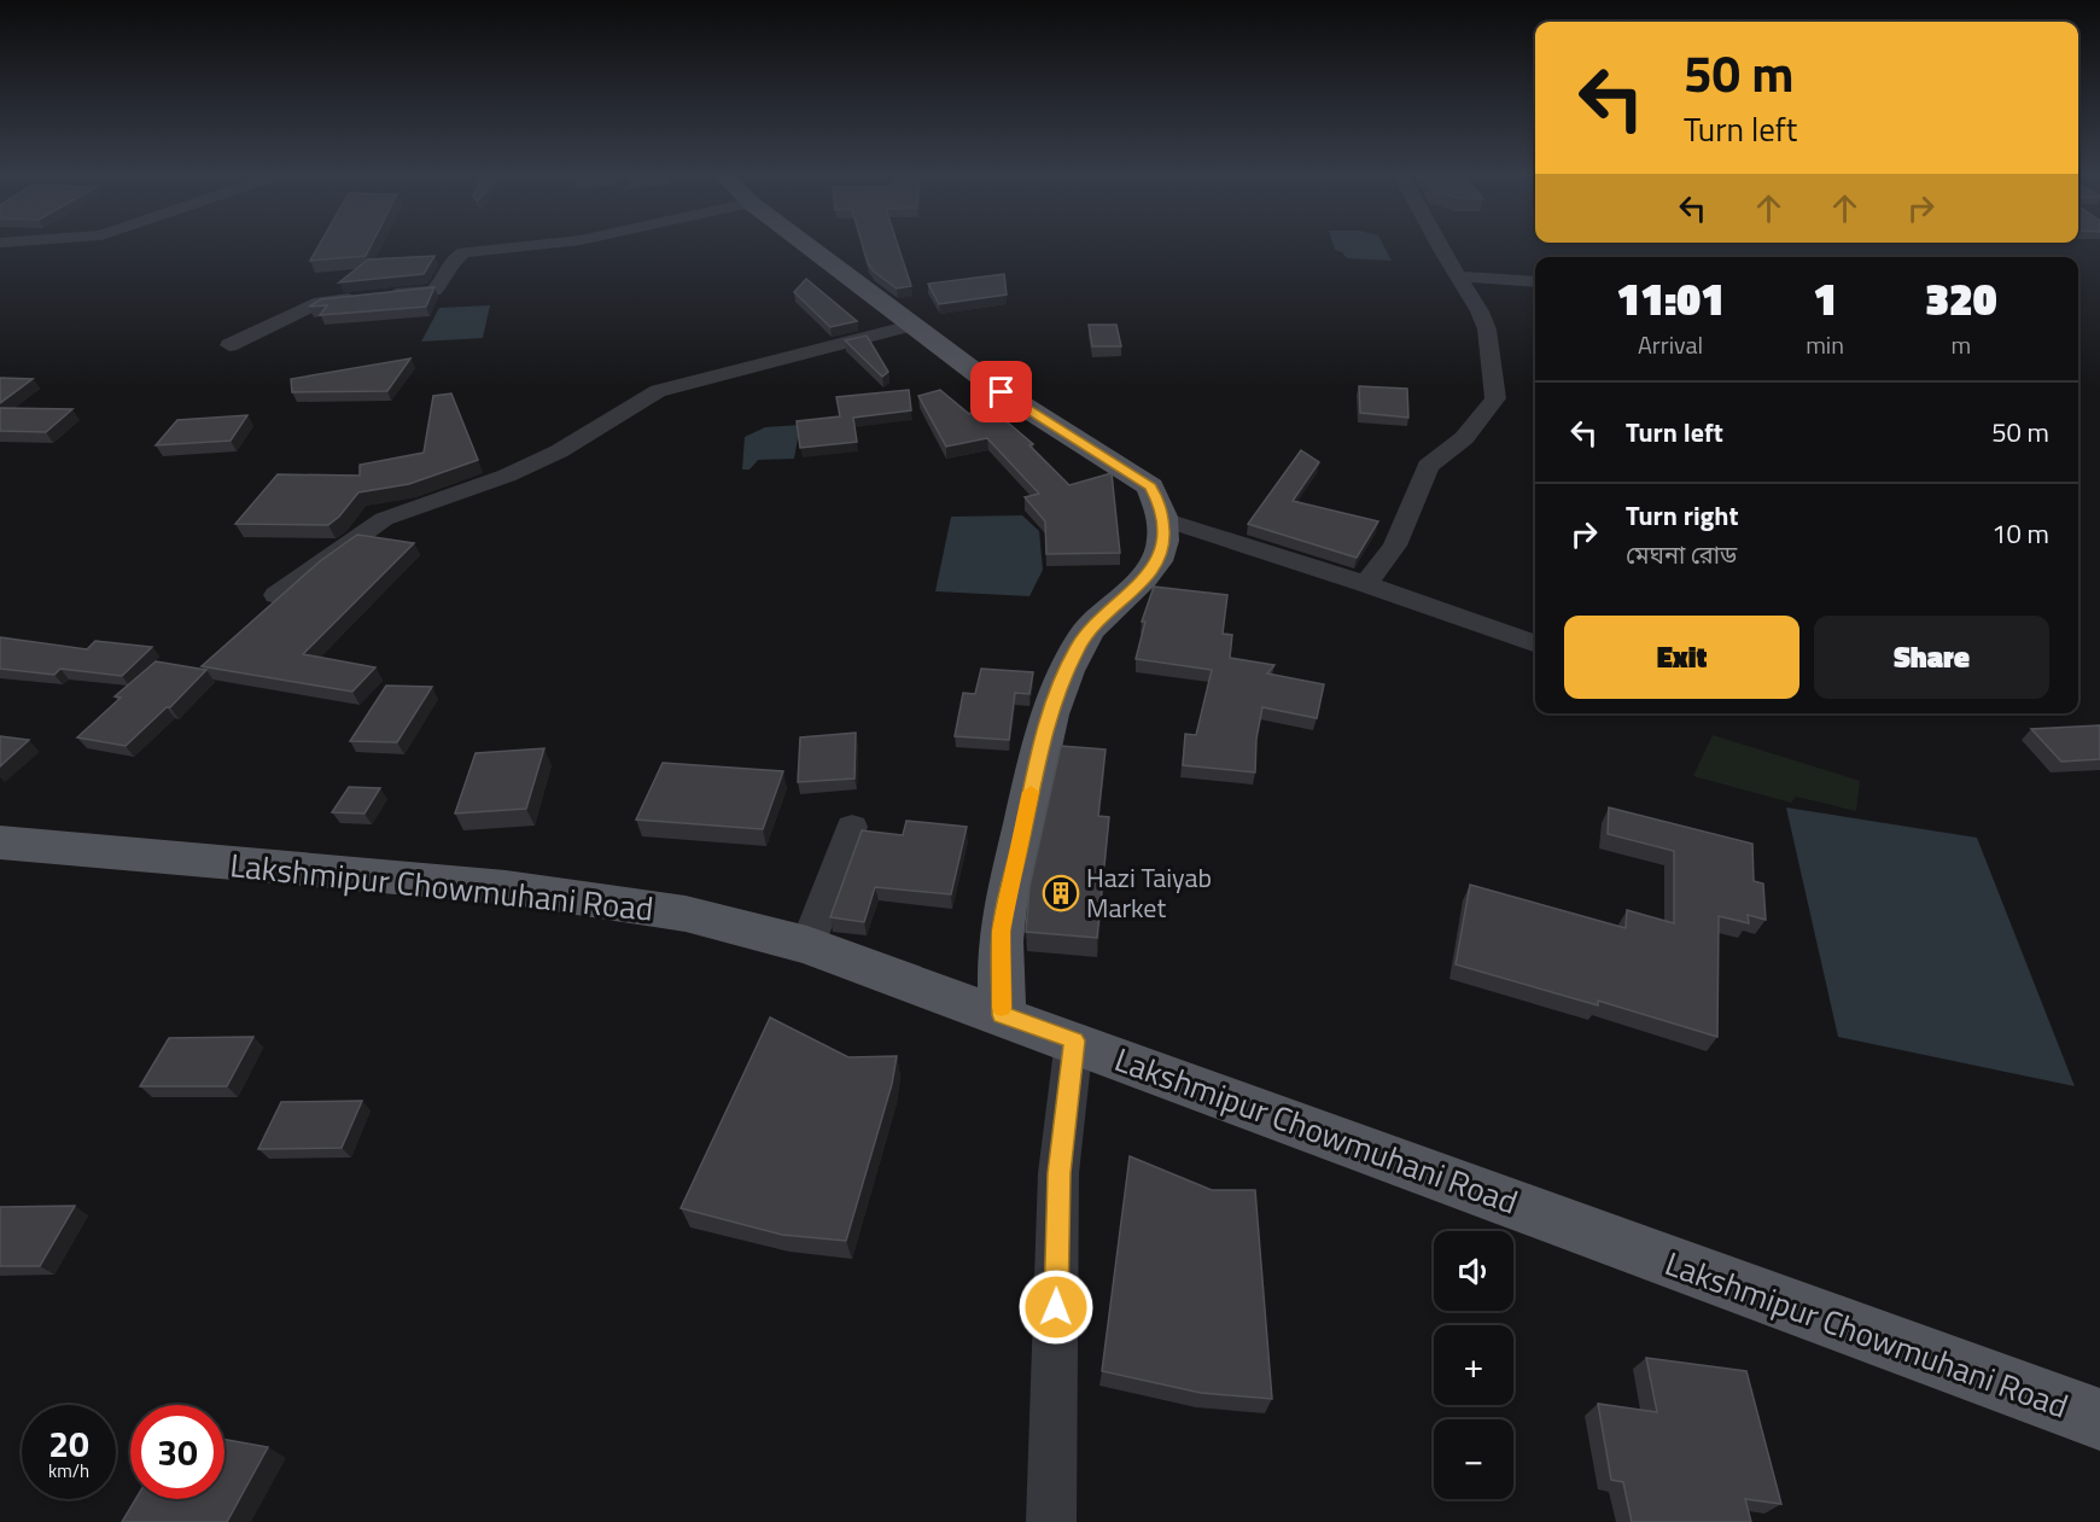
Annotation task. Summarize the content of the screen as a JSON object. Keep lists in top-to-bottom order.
{
  "streets": {
    "main road": ["Lakshmipur Chowmuhani Road"]
  },
  "places": {
    "building": ["Hazi Taiyab Market"]
  },
  "page": {
    "turn": ["50 m", "Turn left"],
    "eta": [
      "11:01",
      "Arrival",
      "1",
      "min",
      "320",
      "m"
    ],
    "list": [
      {
        "name": "Turn left",
        "value": "50 m"
      },
      {
        "name": "Turn right",
        "note": "মেঘনা রোড",
        "value": "10 m"
      }
    ],
    "buttons": ["Exit", "Share"],
    "map_buttons": ["+", "−"],
    "speed": "20 km/h",
    "limit": "30"
  }
}
